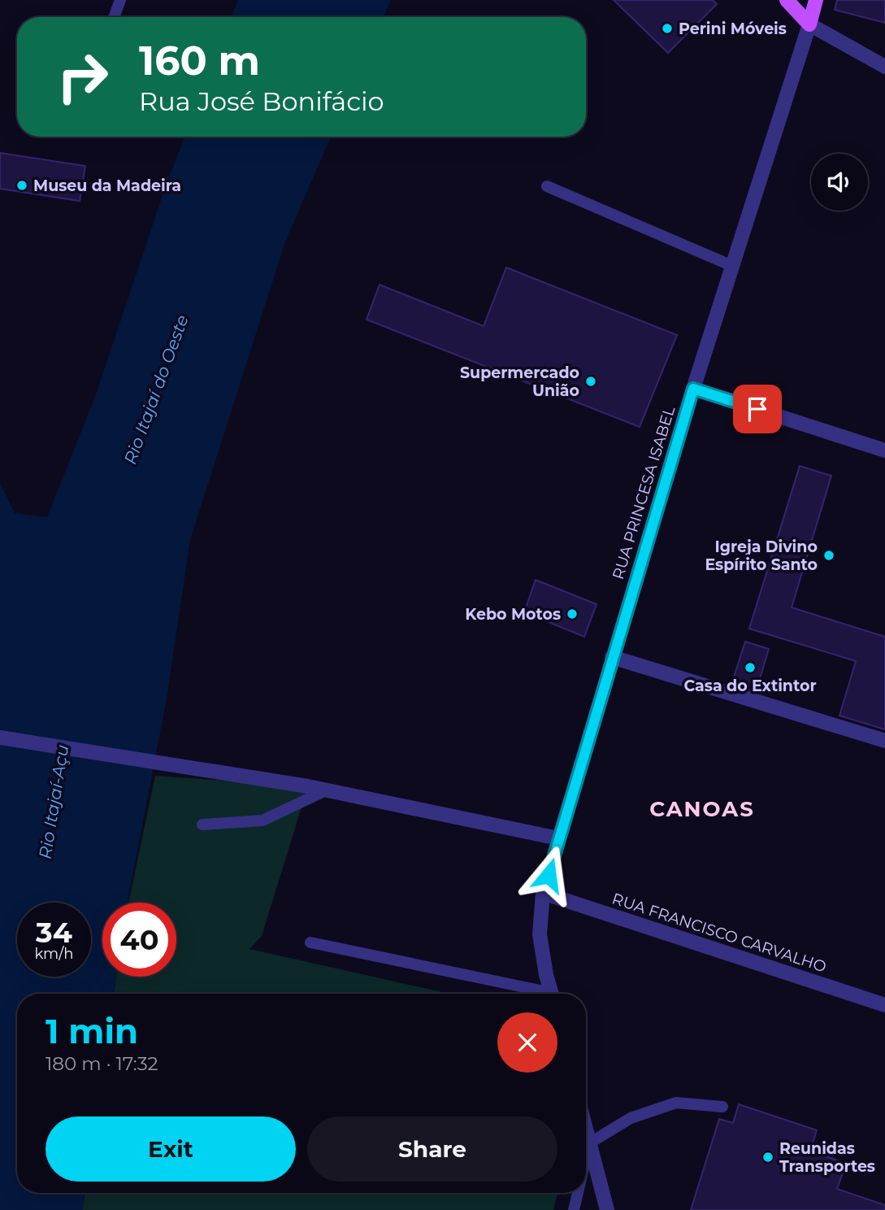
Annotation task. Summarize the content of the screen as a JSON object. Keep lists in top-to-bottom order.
{
  "streets": {
    "main road": ["RUA PRINCESA ISABEL"],
    "street": ["RUA FRANCISCO CARVALHO"]
  },
  "crossings": [
    ["RUA PRINCESA ISABEL", "RUA FRANCISCO CARVALHO"]
  ],
  "districts": ["CANOAS"],
  "water": ["Rio Itajaí do Oeste", "Rio Itajaí-Açu"],
  "places": [
    "Perini Móveis",
    "Museu da Madeira",
    "Supermercado União",
    "Igreja Divino Espírito Santo",
    "Kebo Motos",
    "Casa do Extintor",
    "Reunidas Transportes"
  ],
  "page": {
    "turn": ["160 m", "Rua José Bonifácio"],
    "speed": "34 km/h",
    "limit": "40",
    "heading": ["1 min", "180 m · 17:32"],
    "buttons": ["Exit", "Share"]
  }
}
